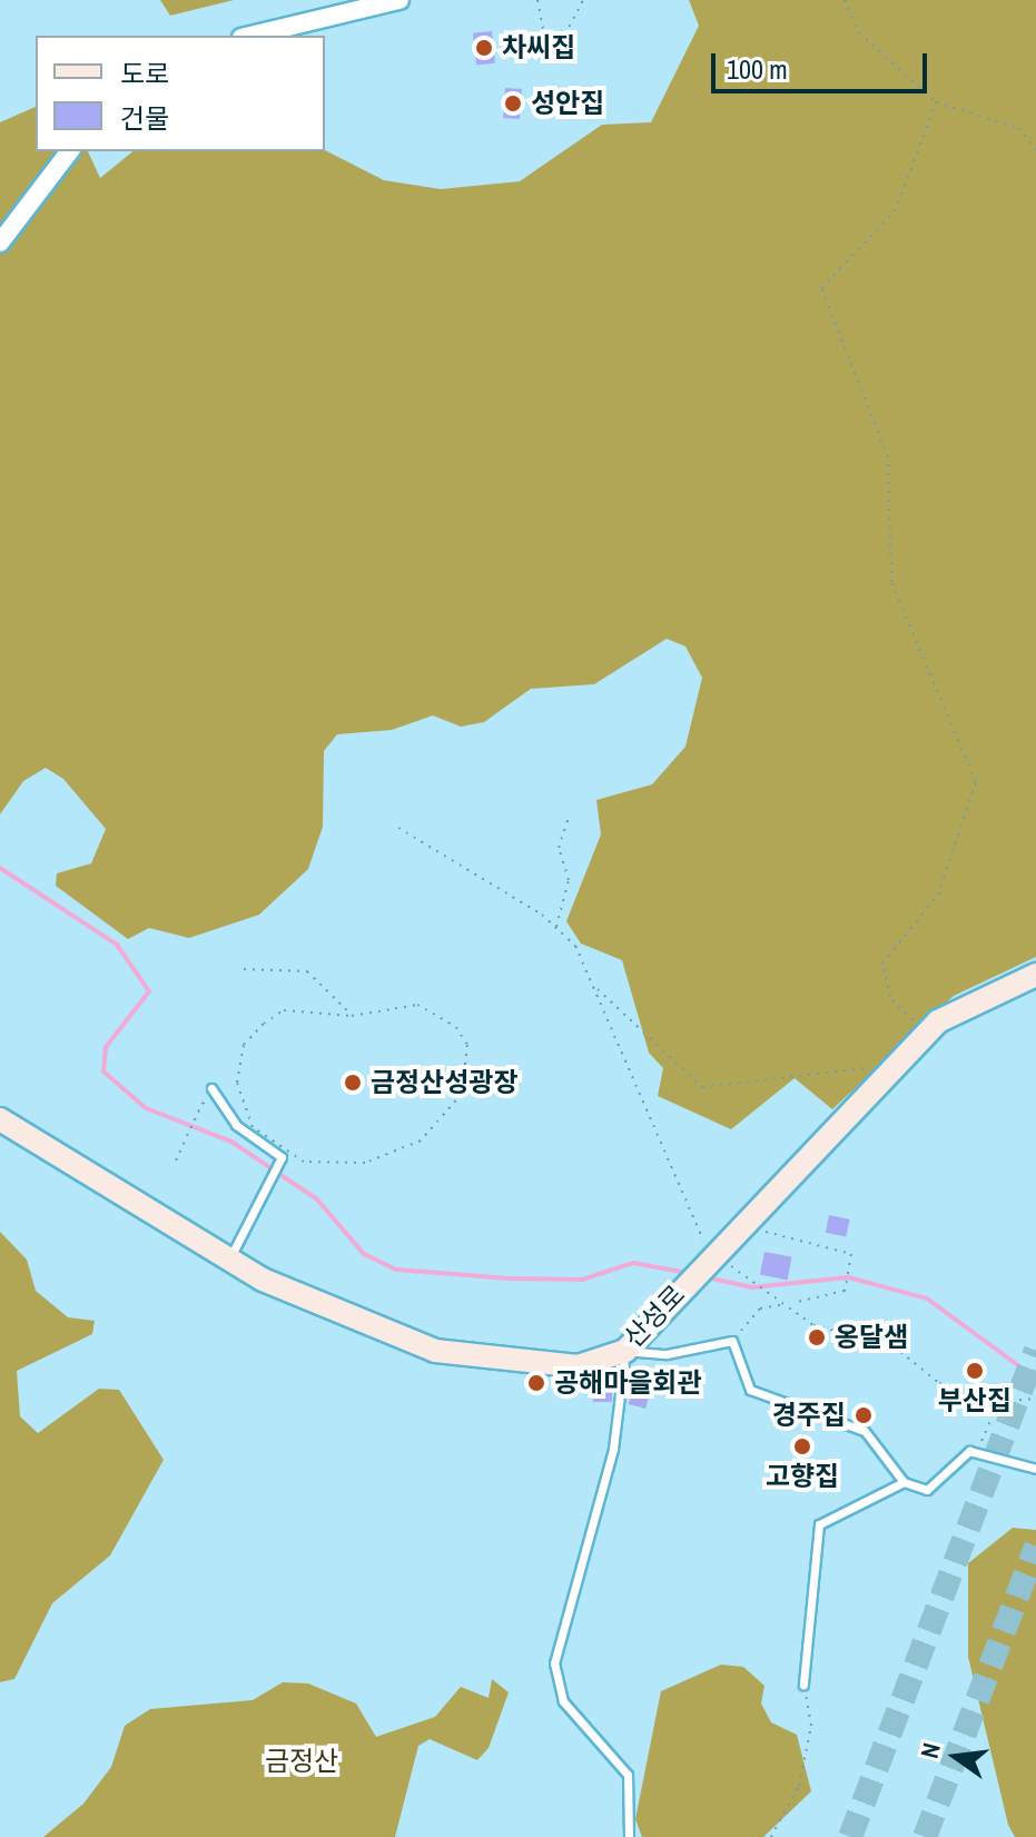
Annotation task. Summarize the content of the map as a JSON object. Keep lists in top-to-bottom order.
{
  "streets": {
    "main road": ["산성로"]
  },
  "parks": ["금정산"],
  "places": [
    "차씨집",
    "성안집",
    "금정산성광장",
    "옹달샘",
    "부산집",
    "공해마을회관",
    "경주집",
    "고향집"
  ],
  "legend": ["도로", "건물"],
  "scale_bar": "100 m",
  "north": "left"
}
